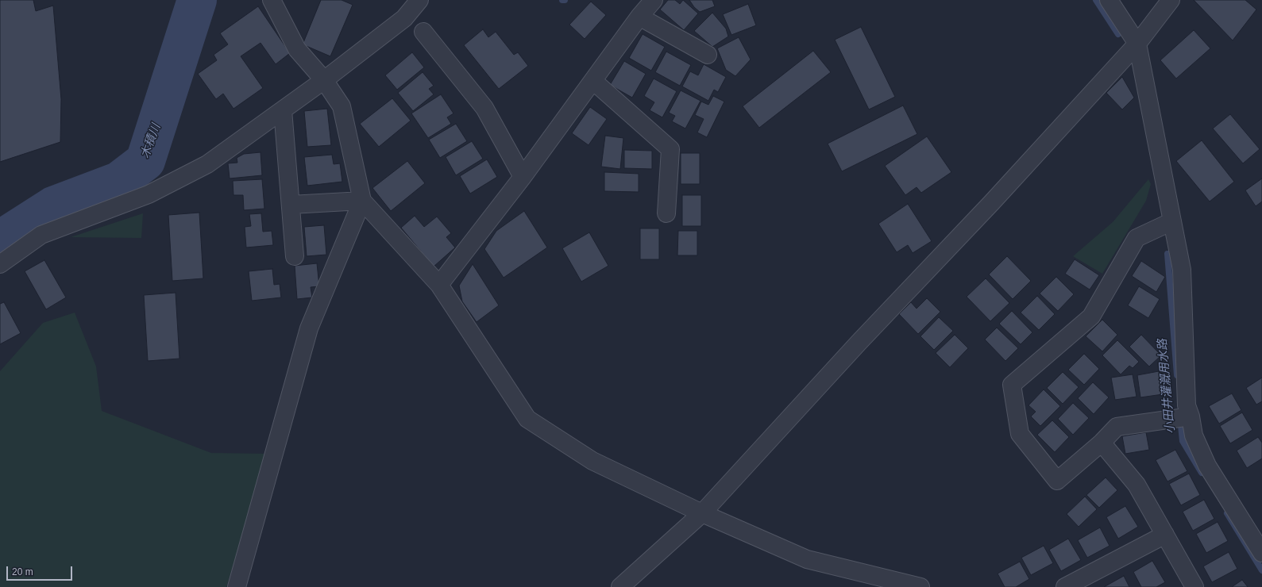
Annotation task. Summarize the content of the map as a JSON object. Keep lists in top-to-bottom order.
{
  "water": ["木積川", "小田井灌漑用水路"],
  "scale_bar": "20 m"
}
